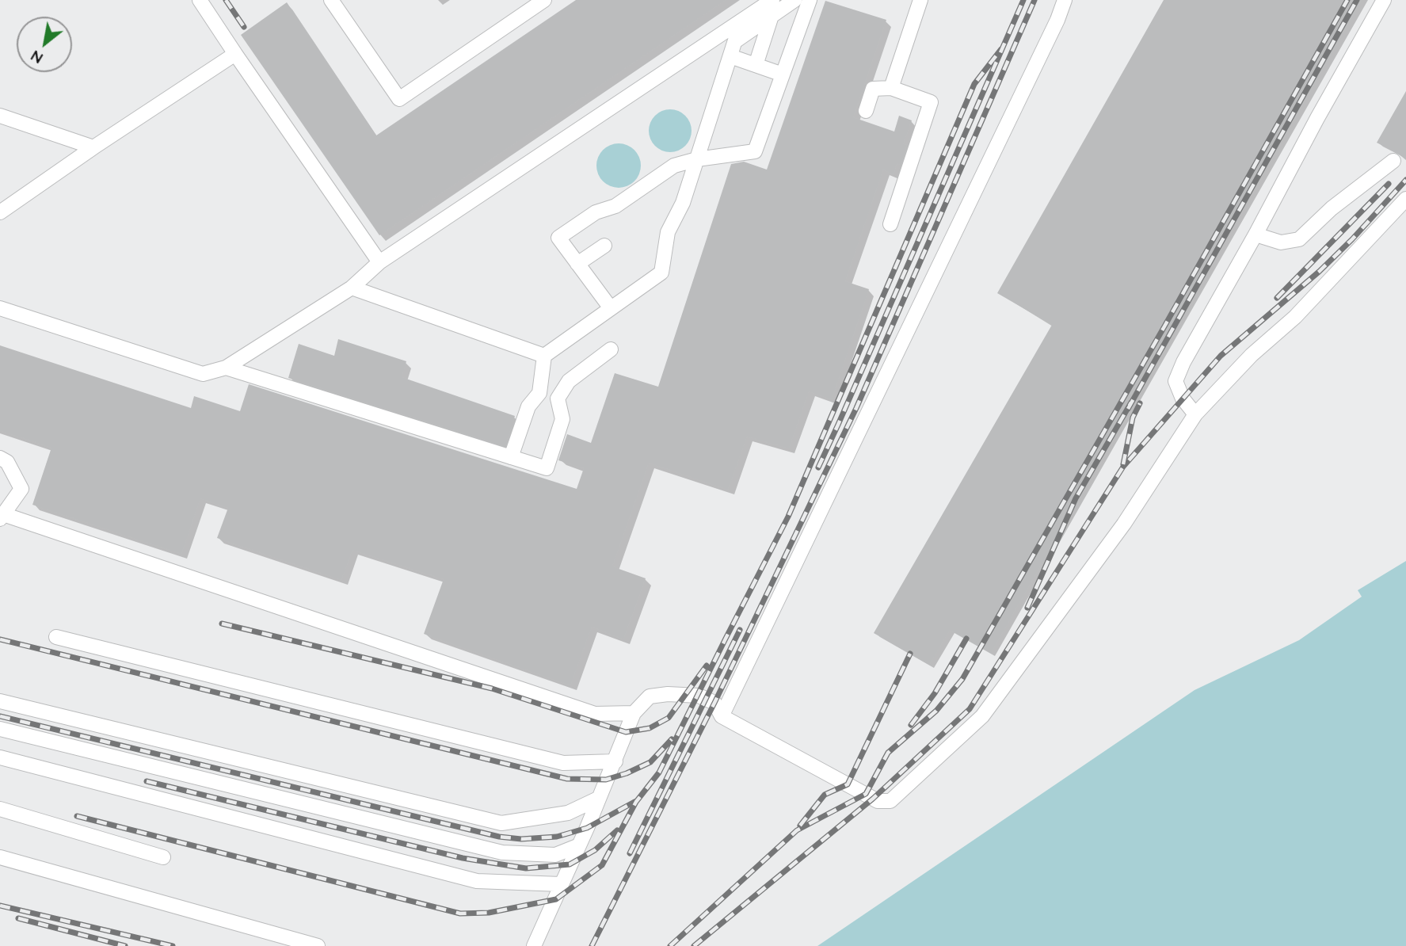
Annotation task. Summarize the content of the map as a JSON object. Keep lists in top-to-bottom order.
{
  "north": "bottom left"
}
